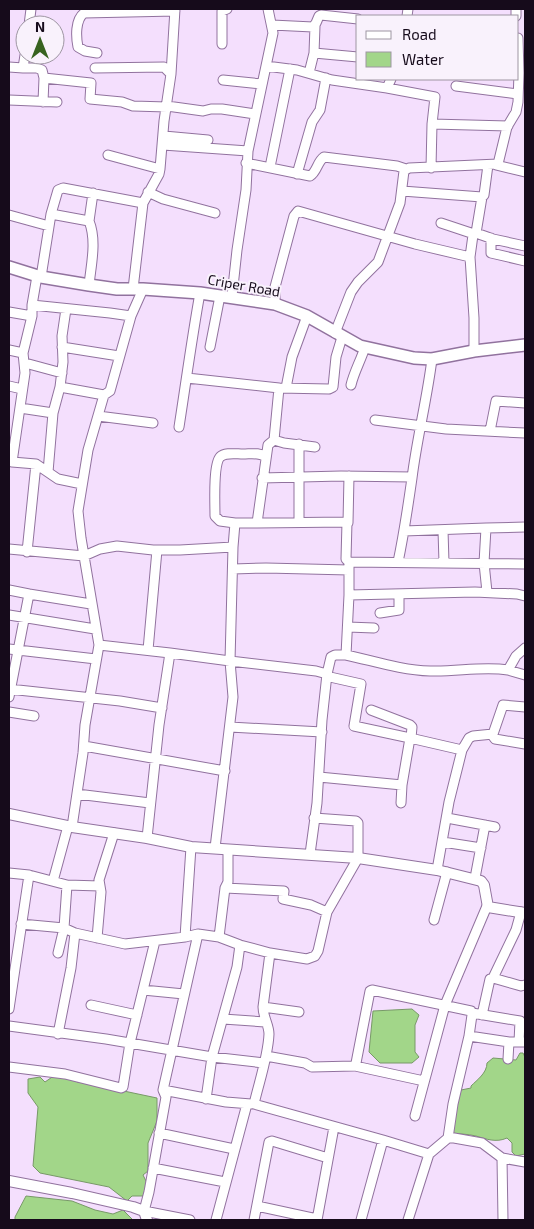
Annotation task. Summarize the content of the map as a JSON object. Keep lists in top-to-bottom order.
{
  "streets": {
    "main road": ["Criper Road"]
  },
  "legend": ["Road", "Water"],
  "north": "top"
}
